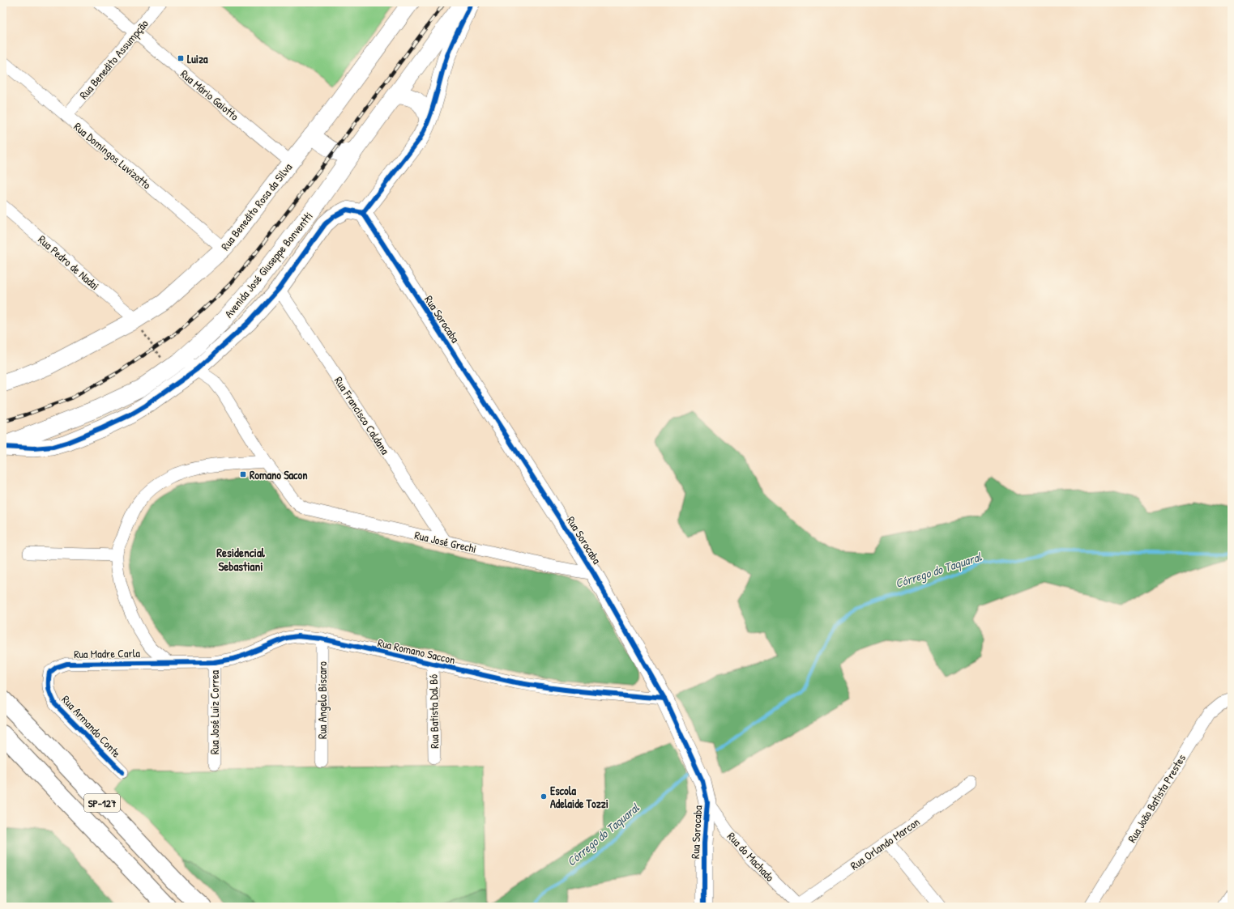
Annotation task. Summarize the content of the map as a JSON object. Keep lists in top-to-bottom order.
{
  "streets": {
    "highway": ["SP-127"],
    "street": [
      "Rua Benedito Assumpção",
      "Rua Mário Gaiotto",
      "Rua Domingos Luvizotto",
      "Rua Benedito Rosa da Silva",
      "Rua Pedro de Nadai",
      "Avenida José Giuseppe Bonventti",
      "Rua Sorocaba",
      "Rua Francisco Caldana",
      "Rua José Grechi",
      "Rua Romano Saccon",
      "Rua Madre Carla",
      "Rua Angelo Biscaro",
      "Rua Batista Dal Bó",
      "Rua José Luiz Correa",
      "Rua Armando Conte",
      "Rua João Batista Prestes",
      "Rua Orlando Marcon",
      "Rua do Machado"
    ]
  },
  "crossings": [
    ["Rua Benedito Assumpção", "Rua Mário Gaiotto"],
    ["Rua Benedito Assumpção", "Rua Domingos Luvizotto"],
    ["Rua Mário Gaiotto", "Rua Benedito Rosa da Silva"],
    ["Rua Domingos Luvizotto", "Rua Benedito Rosa da Silva"],
    ["Rua Benedito Rosa da Silva", "Rua Pedro de Nadai"],
    ["Avenida José Giuseppe Bonventti", "Rua Sorocaba"],
    ["Avenida José Giuseppe Bonventti", "Rua Francisco Caldana"],
    ["Rua Sorocaba", "Rua José Grechi"],
    ["Rua Sorocaba", "Rua Romano Saccon"],
    ["Rua Sorocaba", "Rua do Machado"],
    ["Rua Francisco Caldana", "Rua José Grechi"],
    ["Rua Romano Saccon", "Rua Madre Carla"],
    ["Rua Romano Saccon", "Rua Angelo Biscaro"],
    ["Rua Romano Saccon", "Rua Batista Dal Bó"],
    ["Rua Romano Saccon", "Rua José Luiz Correa"],
    ["Rua Madre Carla", "Rua Armando Conte"],
    ["Rua Orlando Marcon", "Rua do Machado"]
  ],
  "districts": ["Residencial Sebastiani"],
  "water": ["Córrego do Taquaral"],
  "places": {
    "transit": ["Luiza", "Romano Sacon"],
    "other": ["Escola Adelaide Tozzi"]
  }
}
